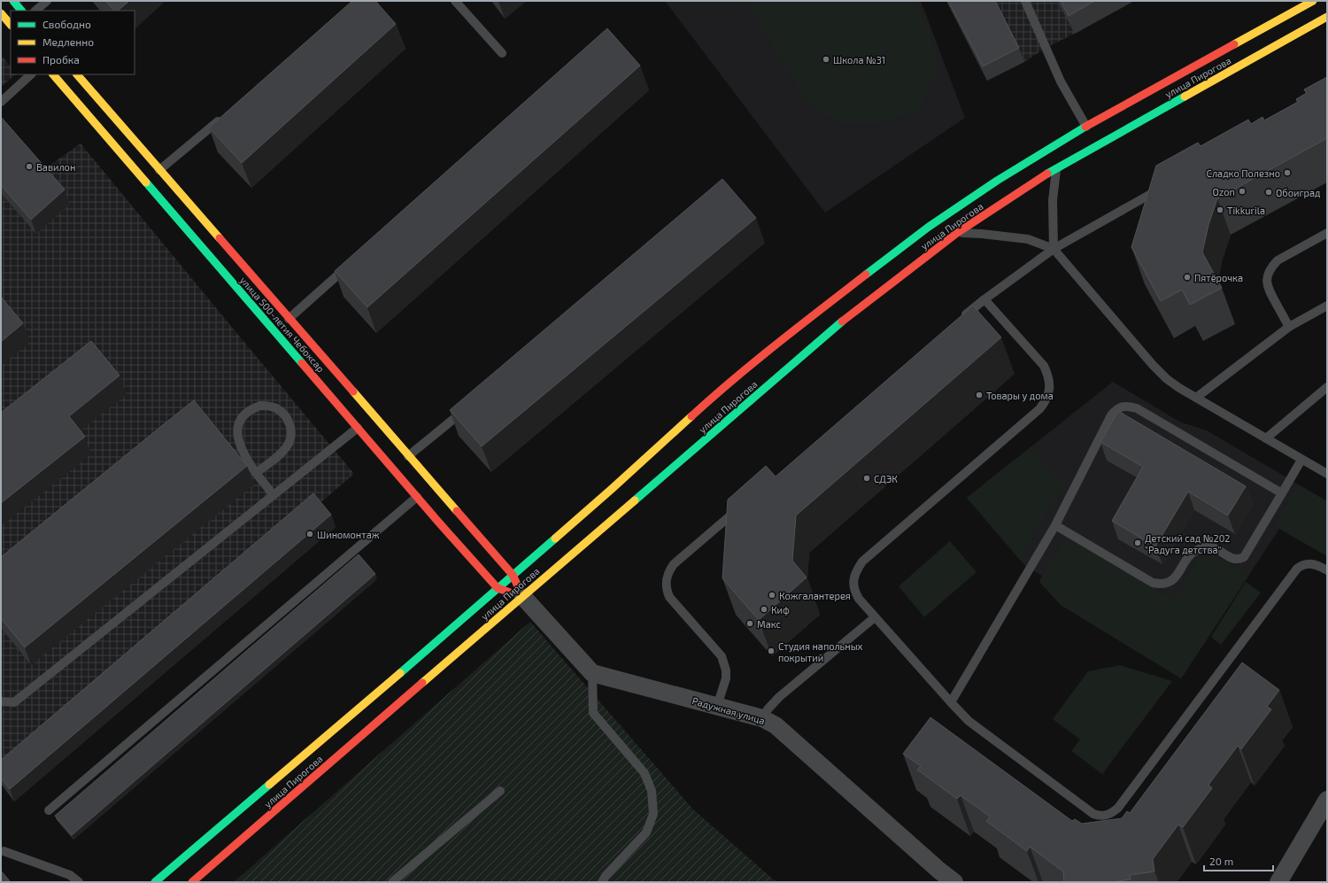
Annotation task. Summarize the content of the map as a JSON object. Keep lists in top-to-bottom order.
{
  "streets": {
    "main road": ["улица Пирогова", "улица 500-летия Чебоксар"],
    "street": ["Радужная улица"]
  },
  "crossings": [
    ["улица Пирогова", "улица 500-летия Чебоксар"]
  ],
  "places": [
    "Школа №31",
    "Вавилон",
    "Сладко Полезно",
    "Ozon",
    "Обоиград",
    "Tikkurila",
    "Пятёрочка",
    "Товары у дома",
    "СДЭК",
    "Шиномонтаж",
    "Детский сад №202 \"Радуга детства\"",
    "Кожгалантерея",
    "Киф",
    "Макс",
    "Студия напольных покрытий"
  ],
  "legend": ["Свободно", "Медленно", "Пробка"],
  "scale_bar": "20 m"
}
